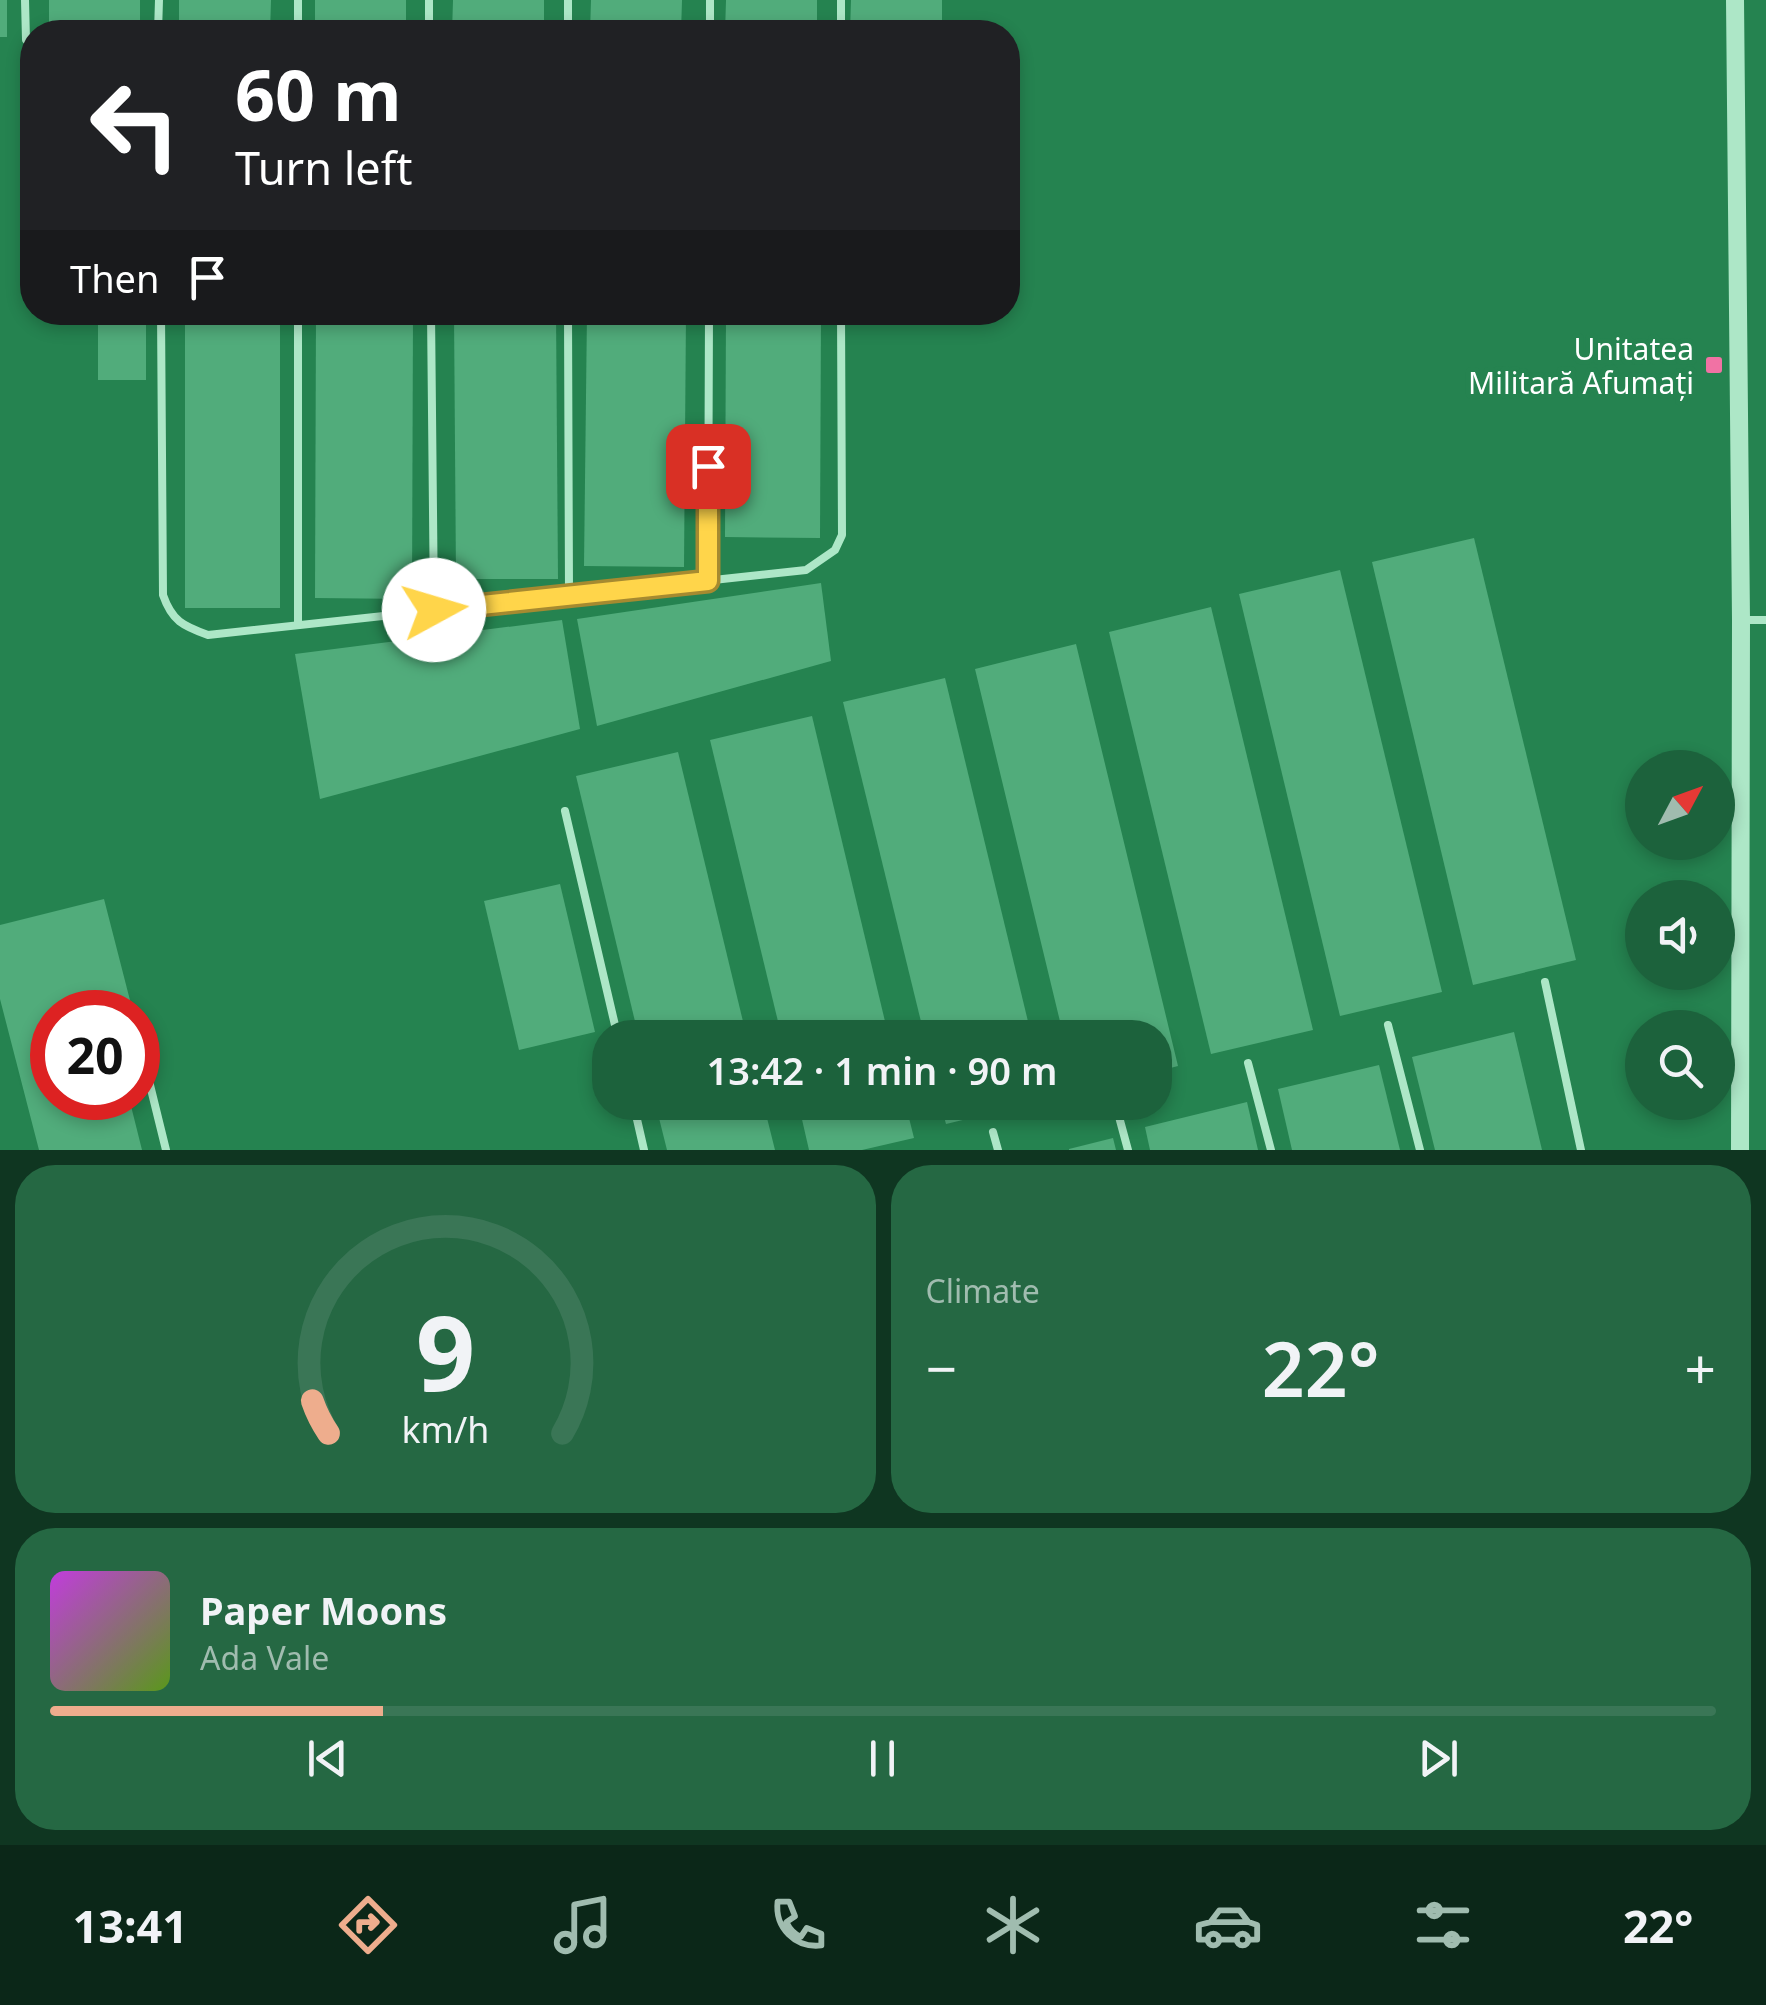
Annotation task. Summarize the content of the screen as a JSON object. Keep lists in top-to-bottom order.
{
  "places": {
    "transit": ["Unitatea Militară Afumați"]
  },
  "north": "top right",
  "page": {
    "turn": ["60 m", "Turn left"],
    "then": "Then",
    "limit": "20",
    "trip": "13:42 · 1 min · 90 m",
    "tile": "Climate",
    "heat": ["−", "22°", "+"],
    "song": ["Paper Moons", "Ada Vale"],
    "tabs": ["13:41", "22°"],
    "gauge": ["9", "km/h"]
  }
}
